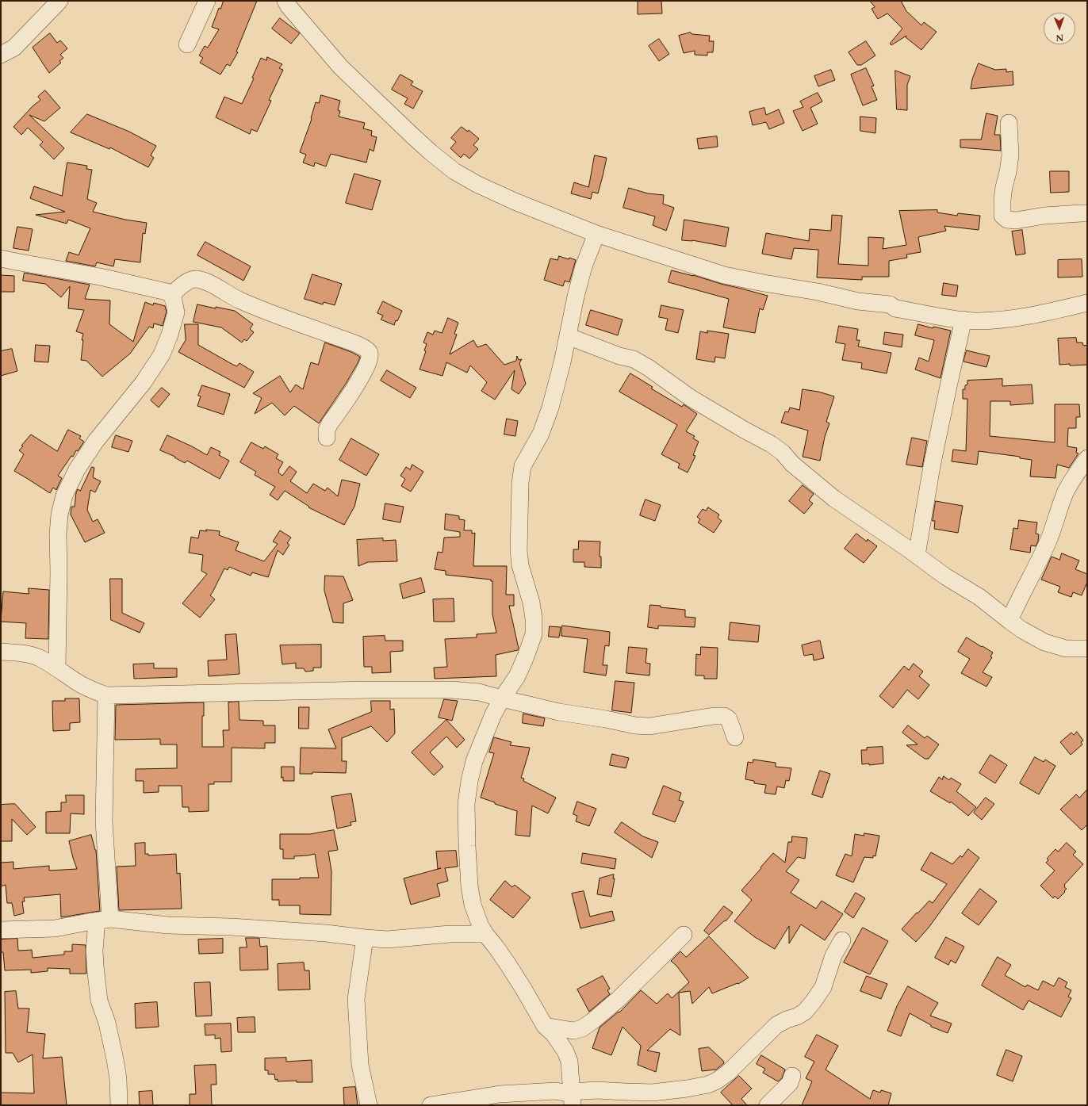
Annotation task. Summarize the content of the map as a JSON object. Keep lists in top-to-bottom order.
{
  "north": "bottom"
}
